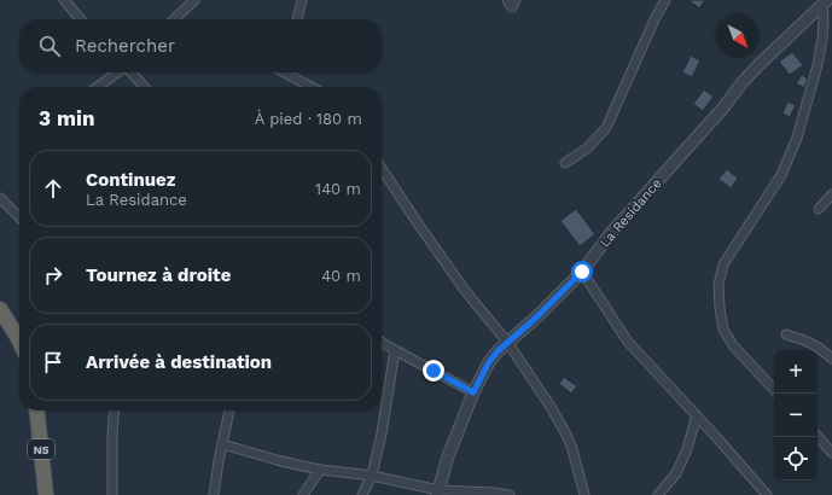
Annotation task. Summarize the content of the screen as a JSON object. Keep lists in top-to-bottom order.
{
  "streets": {
    "highway": ["N5"],
    "street": ["La Residance"]
  },
  "north": "bottom right",
  "page": {
    "search": "Rechercher",
    "heading": ["3 min", "À pied · 180 m"],
    "list": [
      ["Continuez", "La Residance", "140 m"],
      ["Tournez à droite", "40 m"],
      "Arrivée à destination"
    ],
    "map_buttons": ["+", "−"]
  }
}
